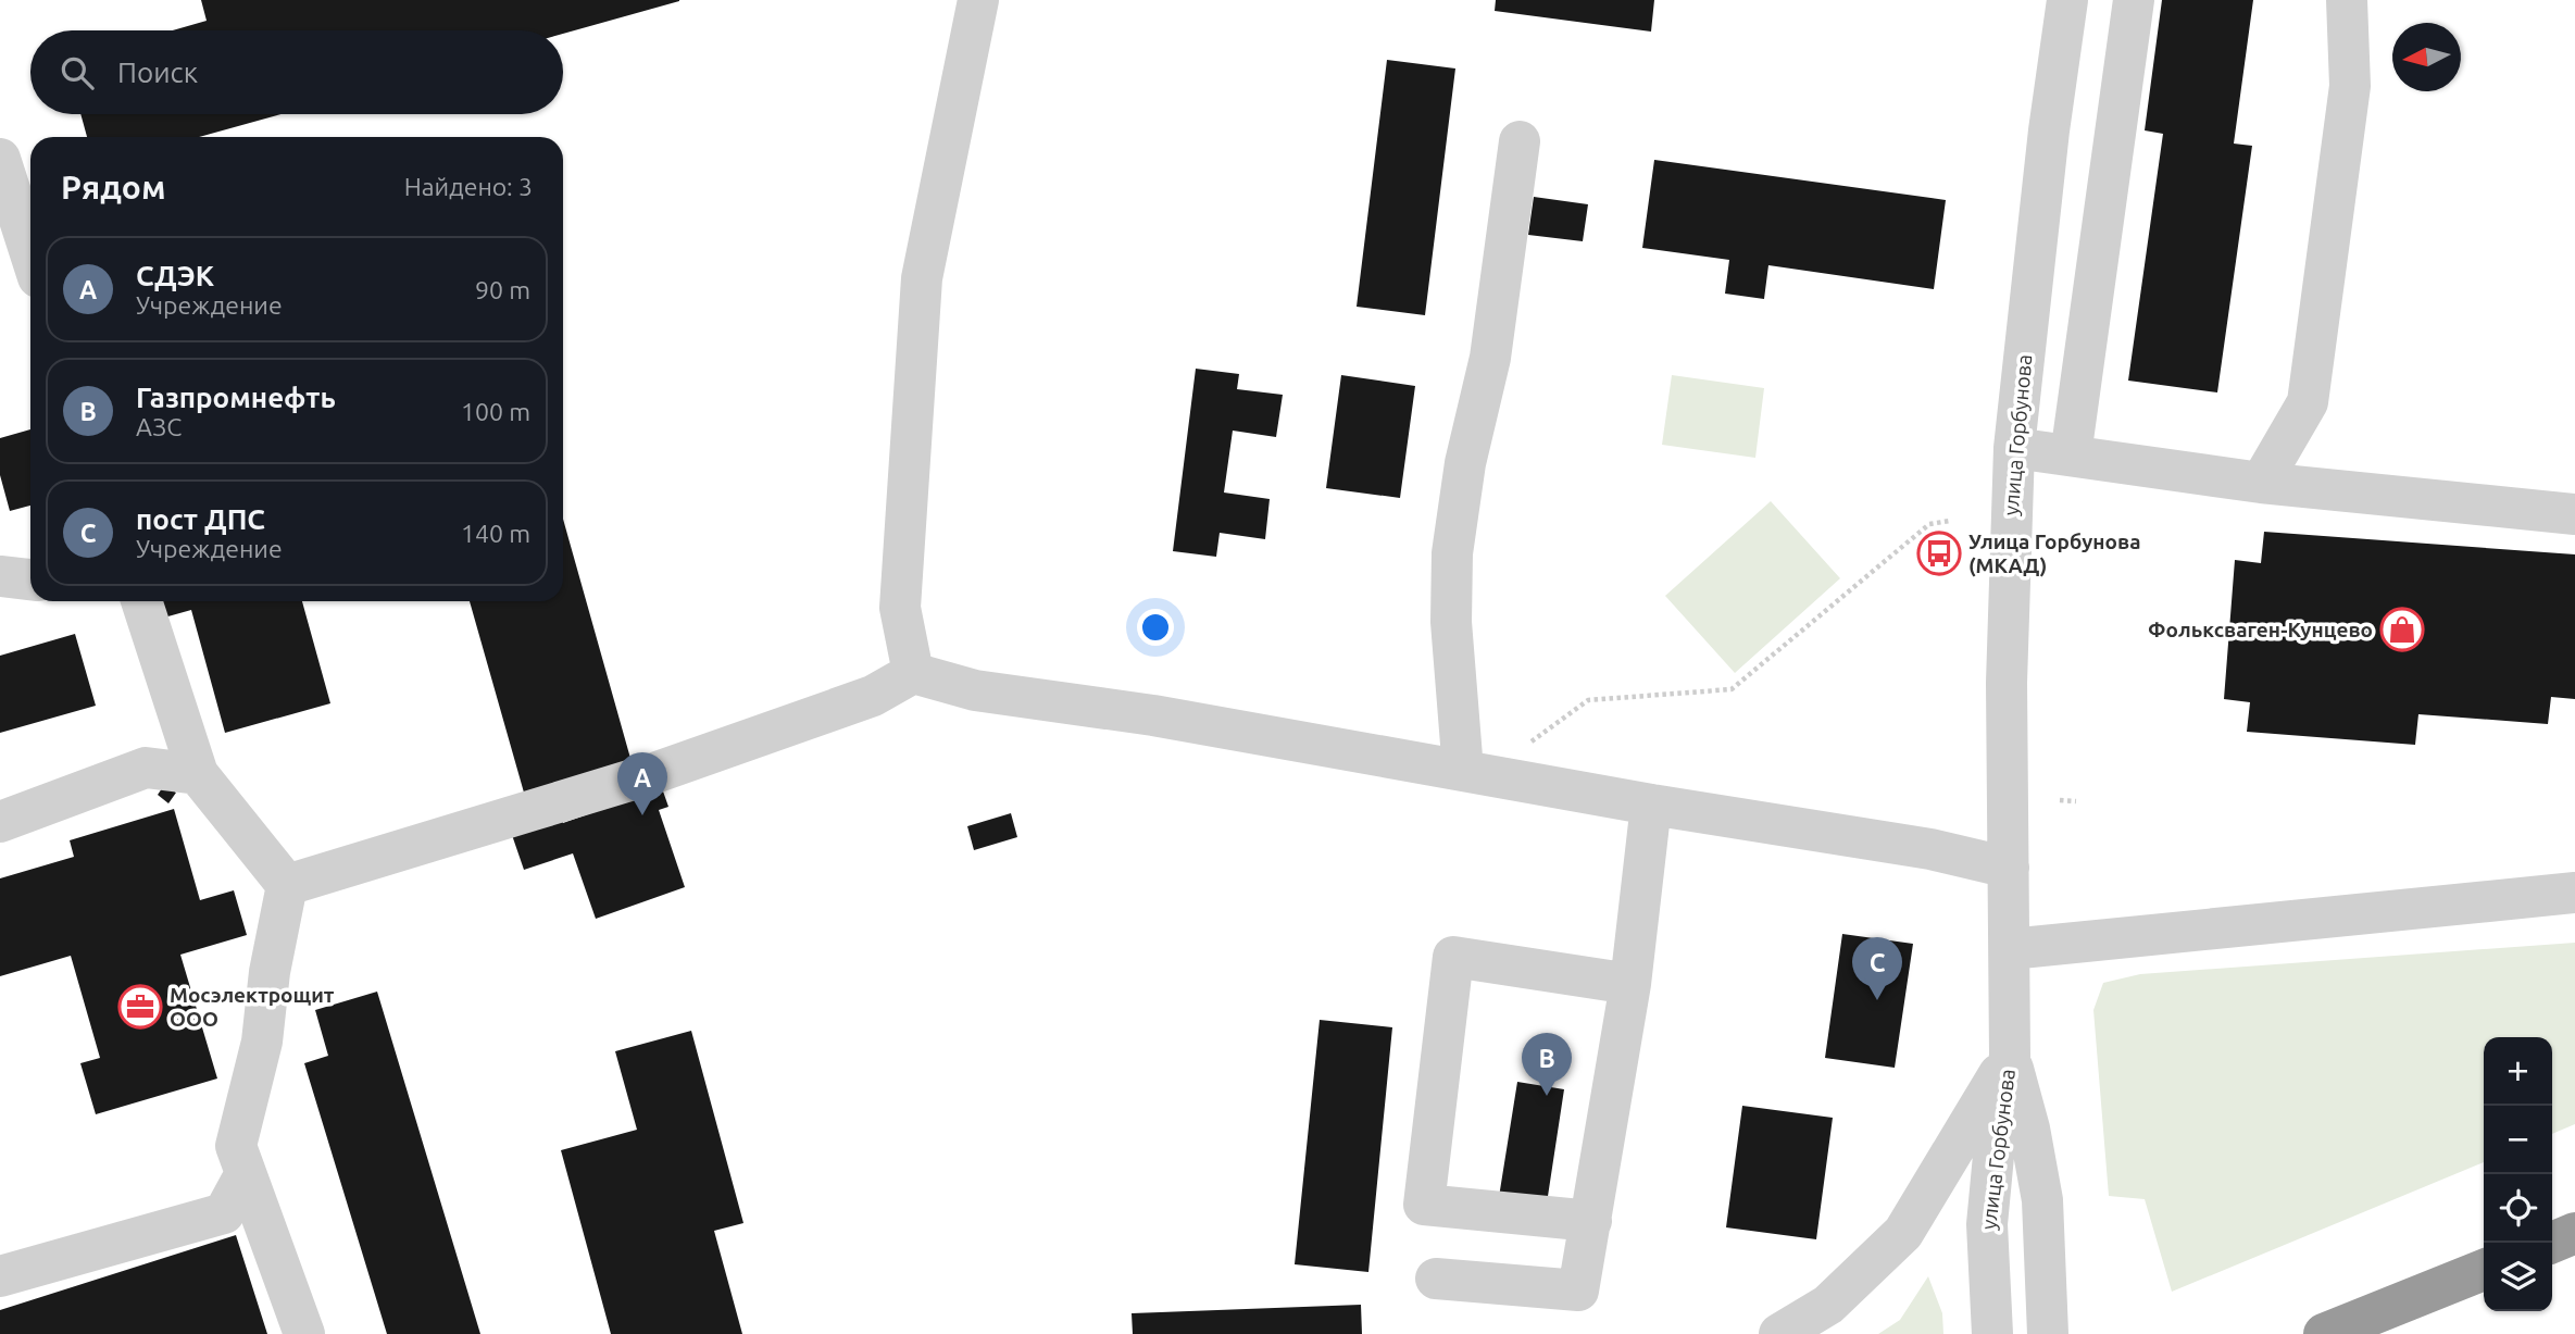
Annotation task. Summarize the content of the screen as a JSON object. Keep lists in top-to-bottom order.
{
  "streets": {
    "street": ["улица Горбунова"]
  },
  "places": {
    "bus stop": ["Улица Горбунова (МКАД)"],
    "shop": ["Фольксваген-Кунцево"],
    "office": ["Мосэлектрощит ООО"]
  },
  "north": "left",
  "page": {
    "search": "Поиск",
    "heading": ["Рядом", "Найдено: 3"],
    "list": [
      {
        "mark": "A",
        "name": "СДЭК",
        "note": "Учреждение",
        "value": "90 m"
      },
      {
        "mark": "B",
        "name": "Газпромнефть",
        "note": "АЗС",
        "value": "100 m"
      },
      {
        "mark": "C",
        "name": "пост ДПС",
        "note": "Учреждение",
        "value": "140 m"
      }
    ],
    "pins": ["A", "C", "B"],
    "map_buttons": ["+", "−"]
  }
}
